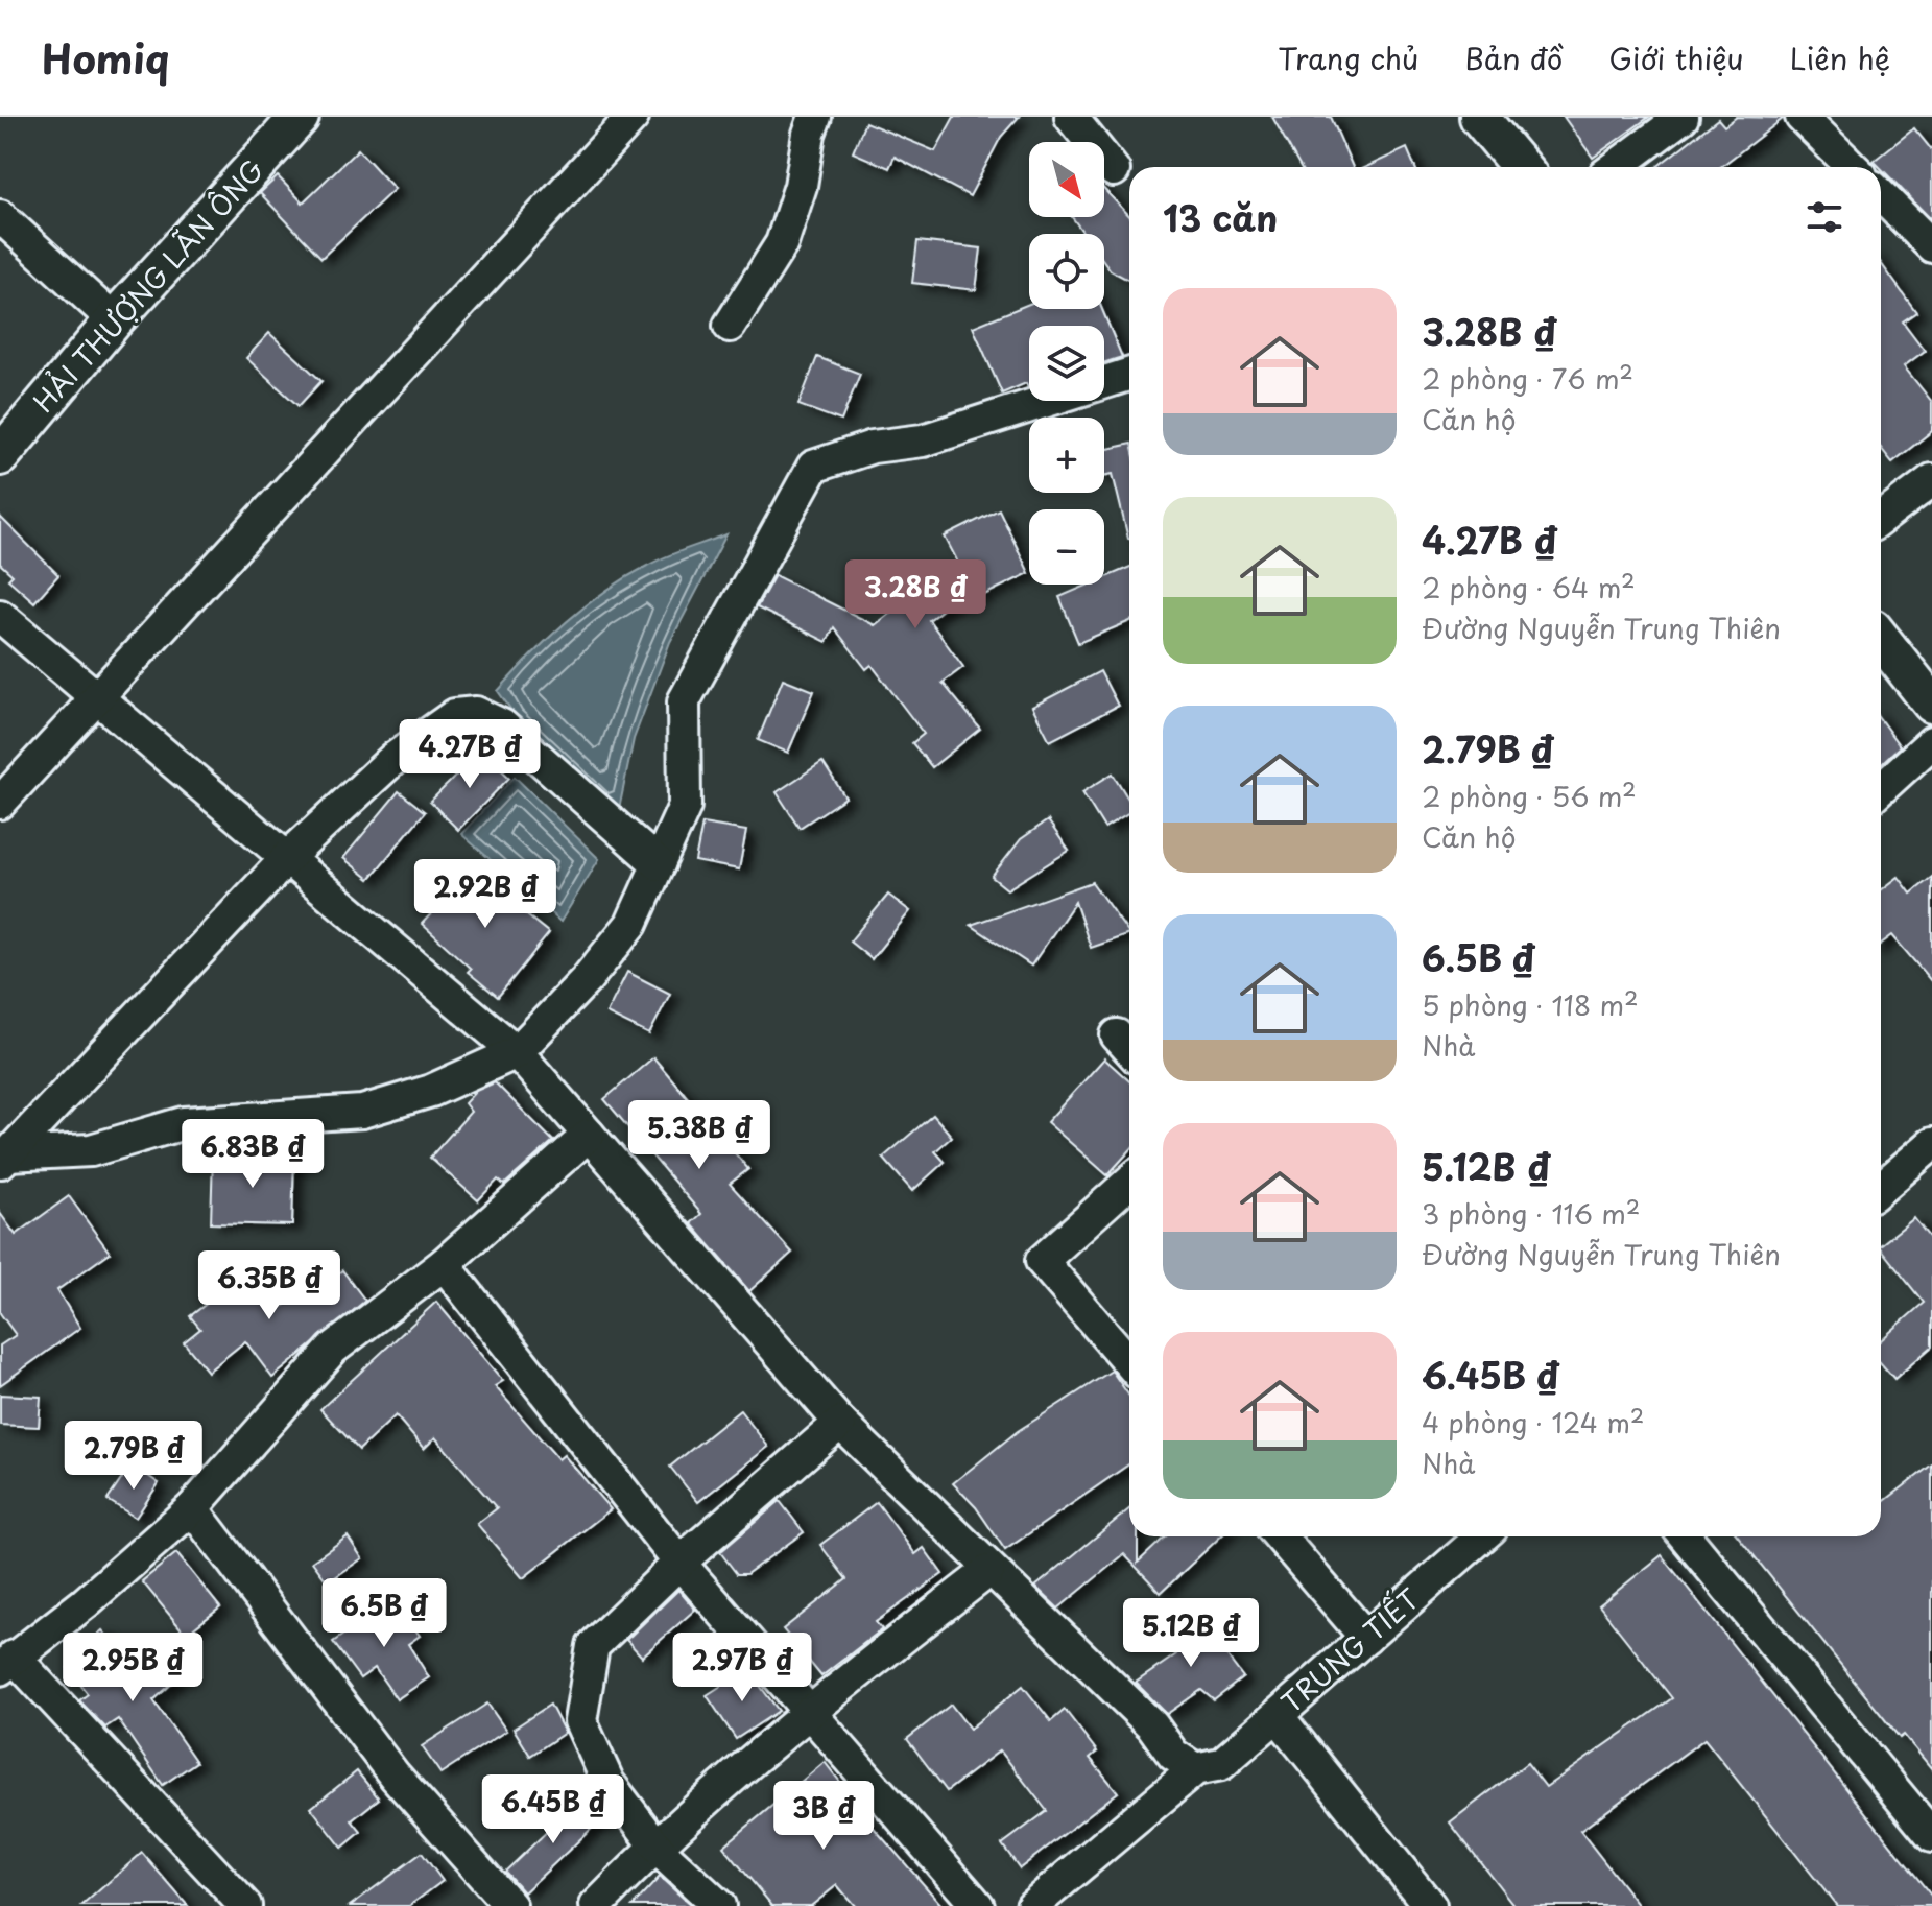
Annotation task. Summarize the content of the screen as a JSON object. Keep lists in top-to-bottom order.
{
  "streets": {
    "street": ["HẢI THƯỢNG LÃN ÔNG", "TRUNG TIẾT"]
  },
  "north": "bottom right",
  "page": {
    "header": "Homiq",
    "nav": [
      "Trang chủ",
      "Bản đồ",
      "Giới thiệu",
      "Liên hệ"
    ],
    "map_buttons": ["+", "−"],
    "heading": "13 căn",
    "list": [
      {
        "name": "3.28B ₫",
        "note": "2 phòng · 76 m² · Căn hộ"
      },
      {
        "name": "4.27B ₫",
        "note": "2 phòng · 64 m² · Đường Nguyễn Trung Thiên"
      },
      {
        "name": "2.79B ₫",
        "note": "2 phòng · 56 m² · Căn hộ"
      },
      {
        "name": "6.5B ₫",
        "note": "5 phòng · 118 m² · Nhà"
      },
      {
        "name": "5.12B ₫",
        "note": "3 phòng · 116 m² · Đường Nguyễn Trung Thiên"
      },
      {
        "name": "6.45B ₫",
        "note": "4 phòng · 124 m² · Nhà"
      }
    ],
    "price": [
      "3.28B ₫",
      "4.27B ₫",
      "2.92B ₫",
      "5.38B ₫",
      "6.83B ₫",
      "6.35B ₫",
      "2.79B ₫",
      "6.5B ₫",
      "5.12B ₫",
      "2.95B ₫",
      "2.97B ₫",
      "6.45B ₫",
      "3B ₫"
    ]
  }
}
